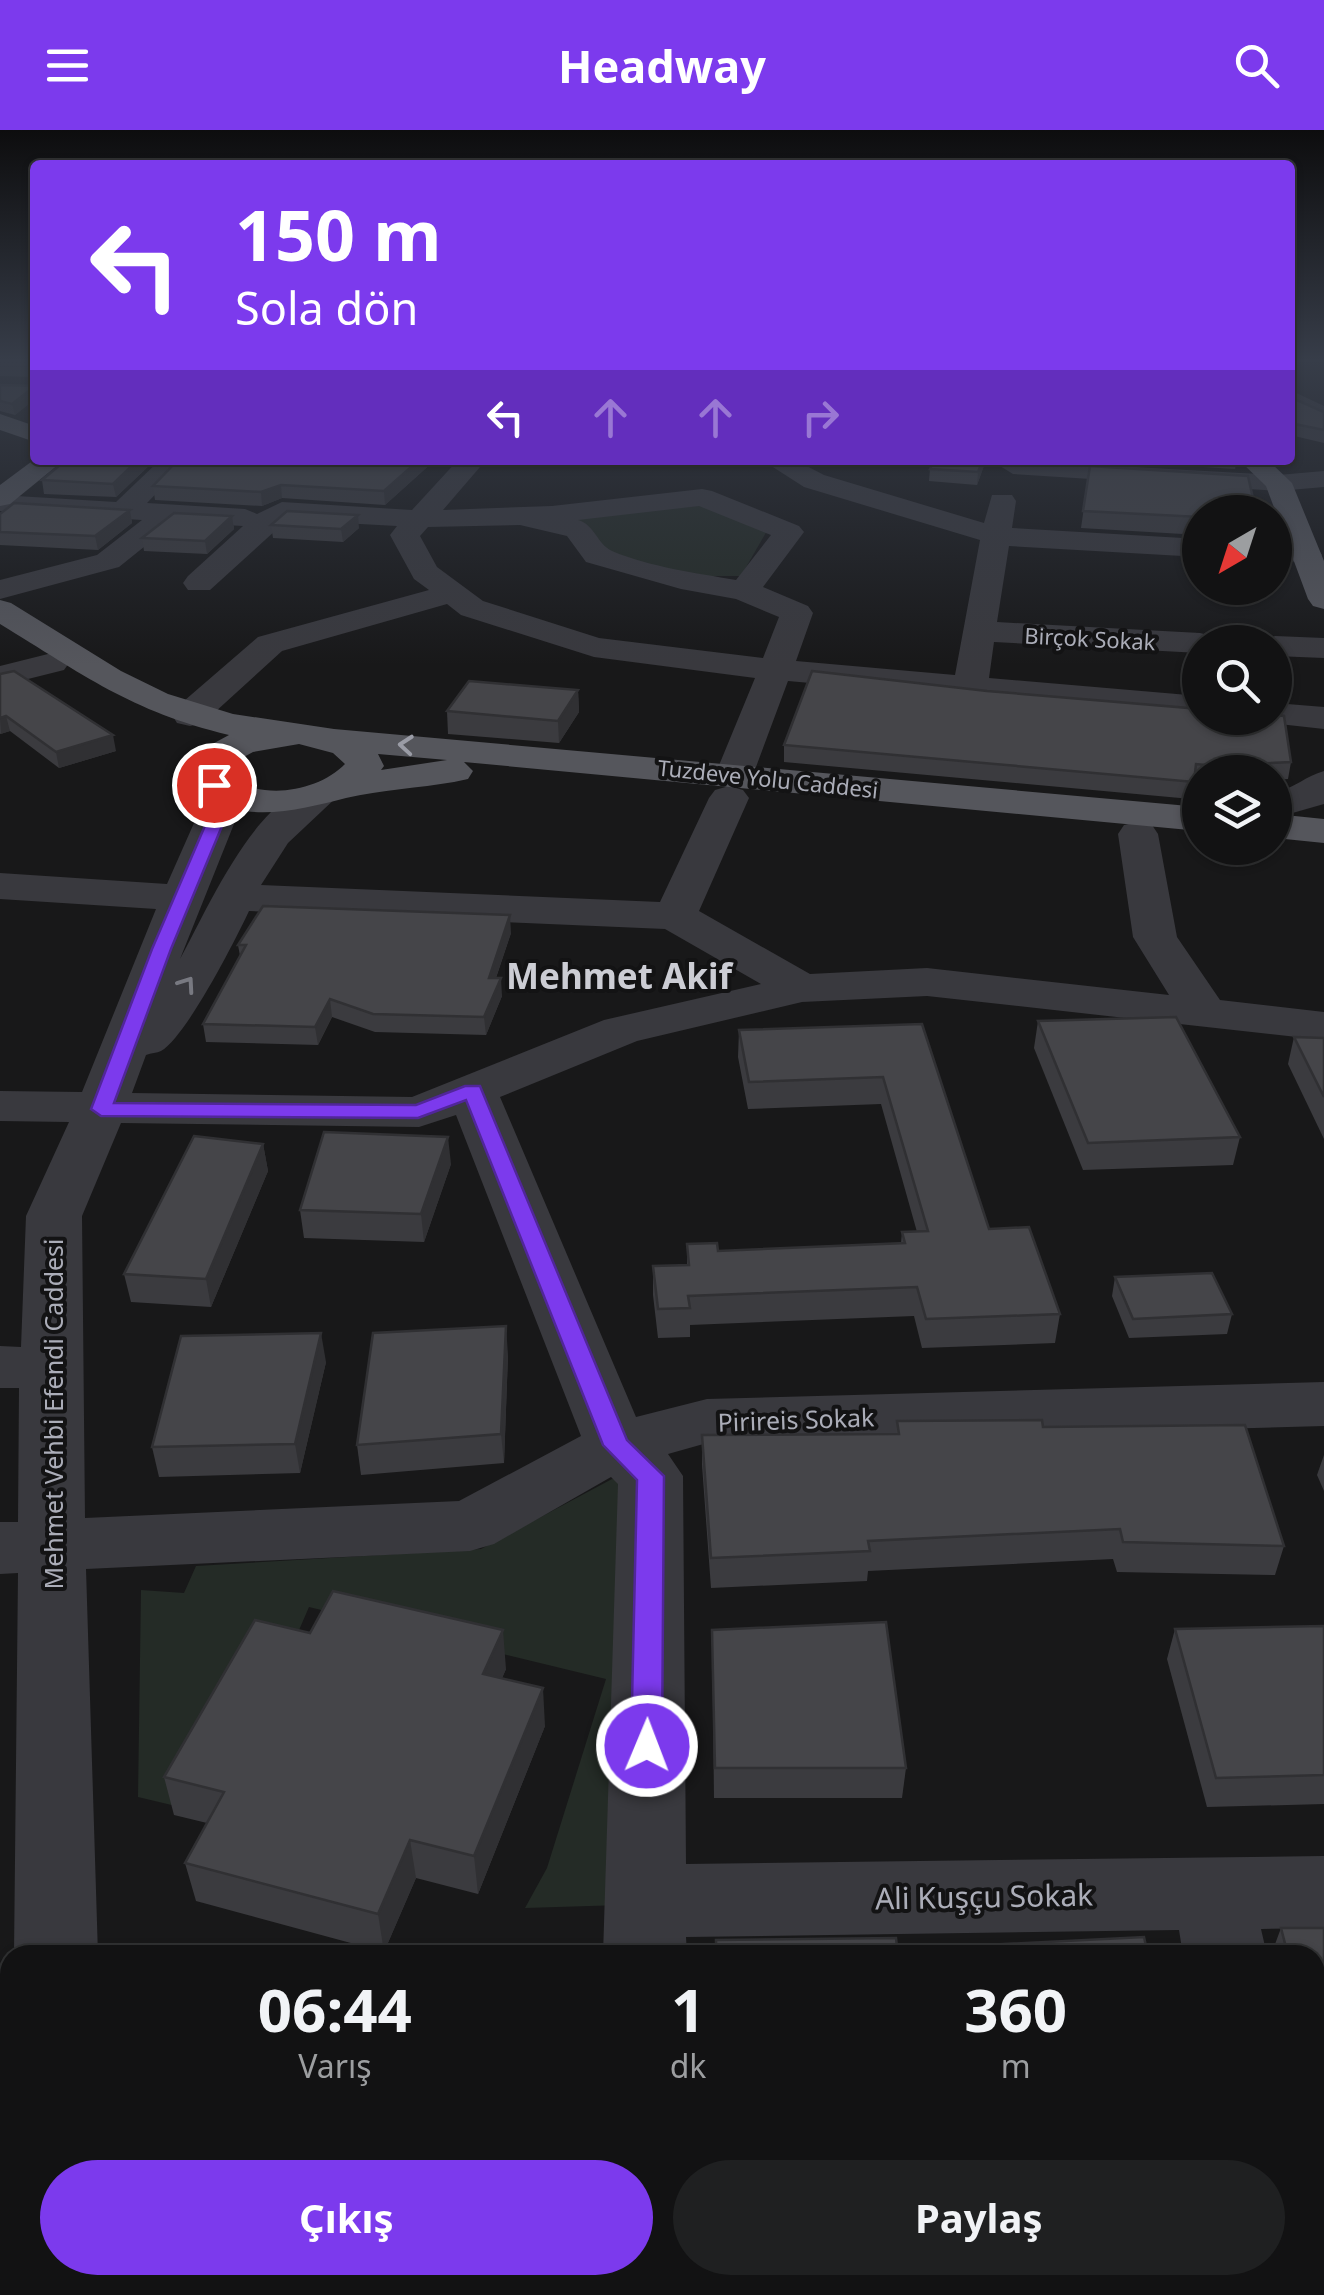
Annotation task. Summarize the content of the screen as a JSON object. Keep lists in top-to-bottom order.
{
  "streets": {
    "main road": ["Tuzdeve Yolu Caddesi"],
    "street": [
      "Birçok Sokak",
      "Mehmet Vehbi Efendi Caddesi",
      "Pirireis Sokak",
      "Ali Kuşçu Sokak"
    ]
  },
  "crossings": [
    ["Tuzdeve Yolu Caddesi", "Mehmet Vehbi Efendi Caddesi"],
    ["Mehmet Vehbi Efendi Caddesi", "Pirireis Sokak"]
  ],
  "districts": ["Mehmet Akif"],
  "north": "bottom left",
  "page": {
    "header": "Headway",
    "turn": ["150 m", "Sola dön"],
    "eta": [
      "06:44",
      "Varış",
      "1",
      "dk",
      "360",
      "m"
    ],
    "buttons": ["Çıkış", "Paylaş"]
  }
}
